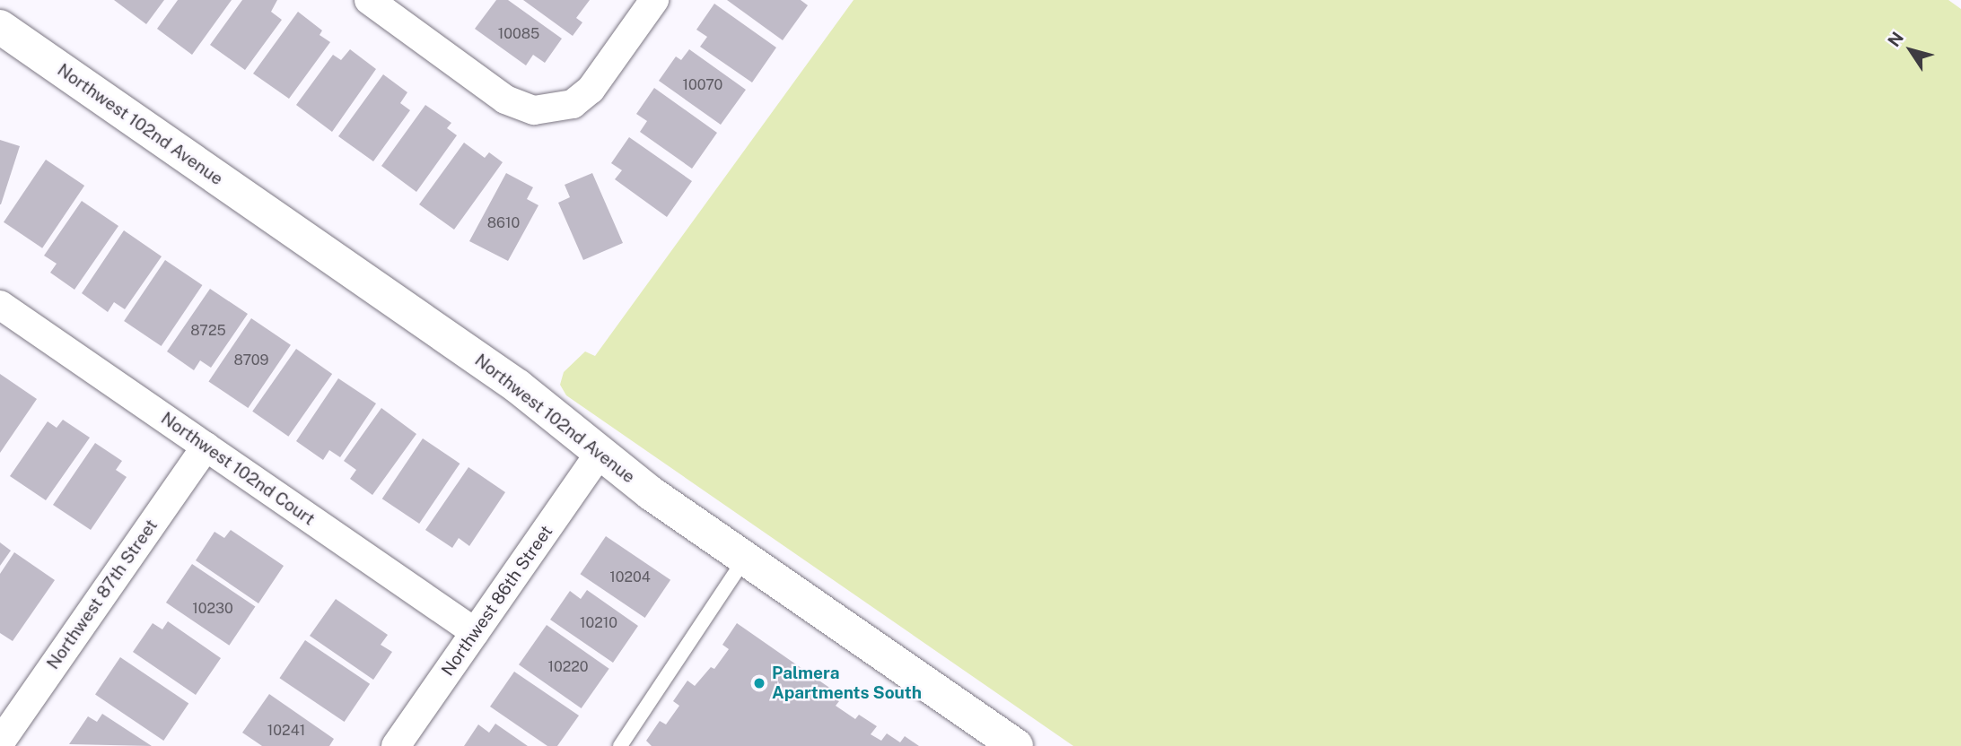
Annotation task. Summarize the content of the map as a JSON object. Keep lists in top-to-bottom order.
{
  "streets": {
    "street": [
      "Northwest 102nd Avenue",
      "Northwest 102nd Court",
      "Northwest 87th Street",
      "Northwest 86th Street"
    ]
  },
  "crossings": [
    ["Northwest 102nd Avenue", "Northwest 86th Street"],
    ["Northwest 102nd Court", "Northwest 87th Street"],
    ["Northwest 102nd Court", "Northwest 86th Street"]
  ],
  "places": ["Palmera Apartments South"],
  "house_numbers": [
    "10085",
    "10070",
    "8610",
    "8725",
    "8709",
    "10204",
    "10230",
    "10210",
    "10220",
    "10241"
  ],
  "north": "top left"
}
